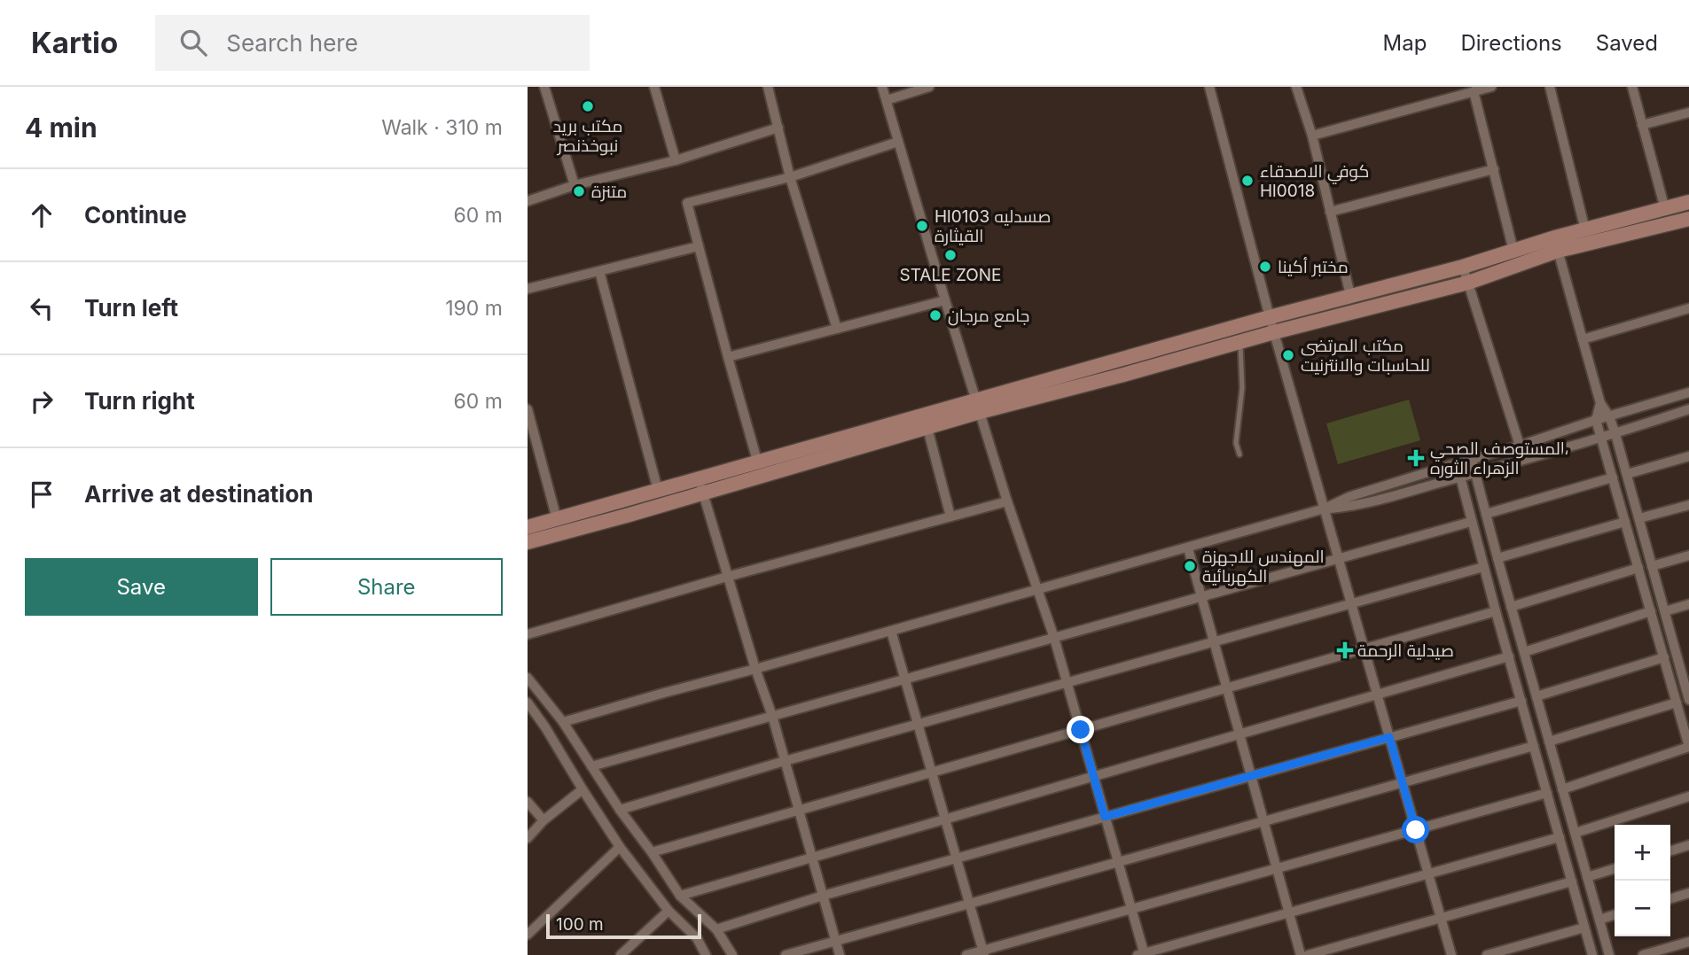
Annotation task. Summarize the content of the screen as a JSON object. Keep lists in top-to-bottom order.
{
  "places": {
    "other": [
      "مكتب بريد نبوخذنصر",
      "كوفي الاصدقاء Hl0018",
      "متنزة",
      "Hl0103 صسدليه القيثارة",
      "STALE ZONE",
      "مختبر أكينا",
      "جامع مرجان",
      "مكتب المرتضى للحاسبات والانترنيت",
      "المهندس للاجهزة الكهربائية"
    ],
    "health": ["المستوصف الصحي، الزهراء الثوره", "صيدلية الرحمة"]
  },
  "scale_bar": "100 m",
  "page": {
    "header": "Kartio",
    "search": "Search here",
    "nav": ["Map", "Directions", "Saved"],
    "heading": ["4 min", "Walk · 310 m"],
    "list": [
      ["Continue", "60 m"],
      ["Turn left", "190 m"],
      ["Turn right", "60 m"],
      "Arrive at destination"
    ],
    "buttons": ["Save", "Share"],
    "map_buttons": ["+", "−"],
    "scale": "100 m"
  }
}
